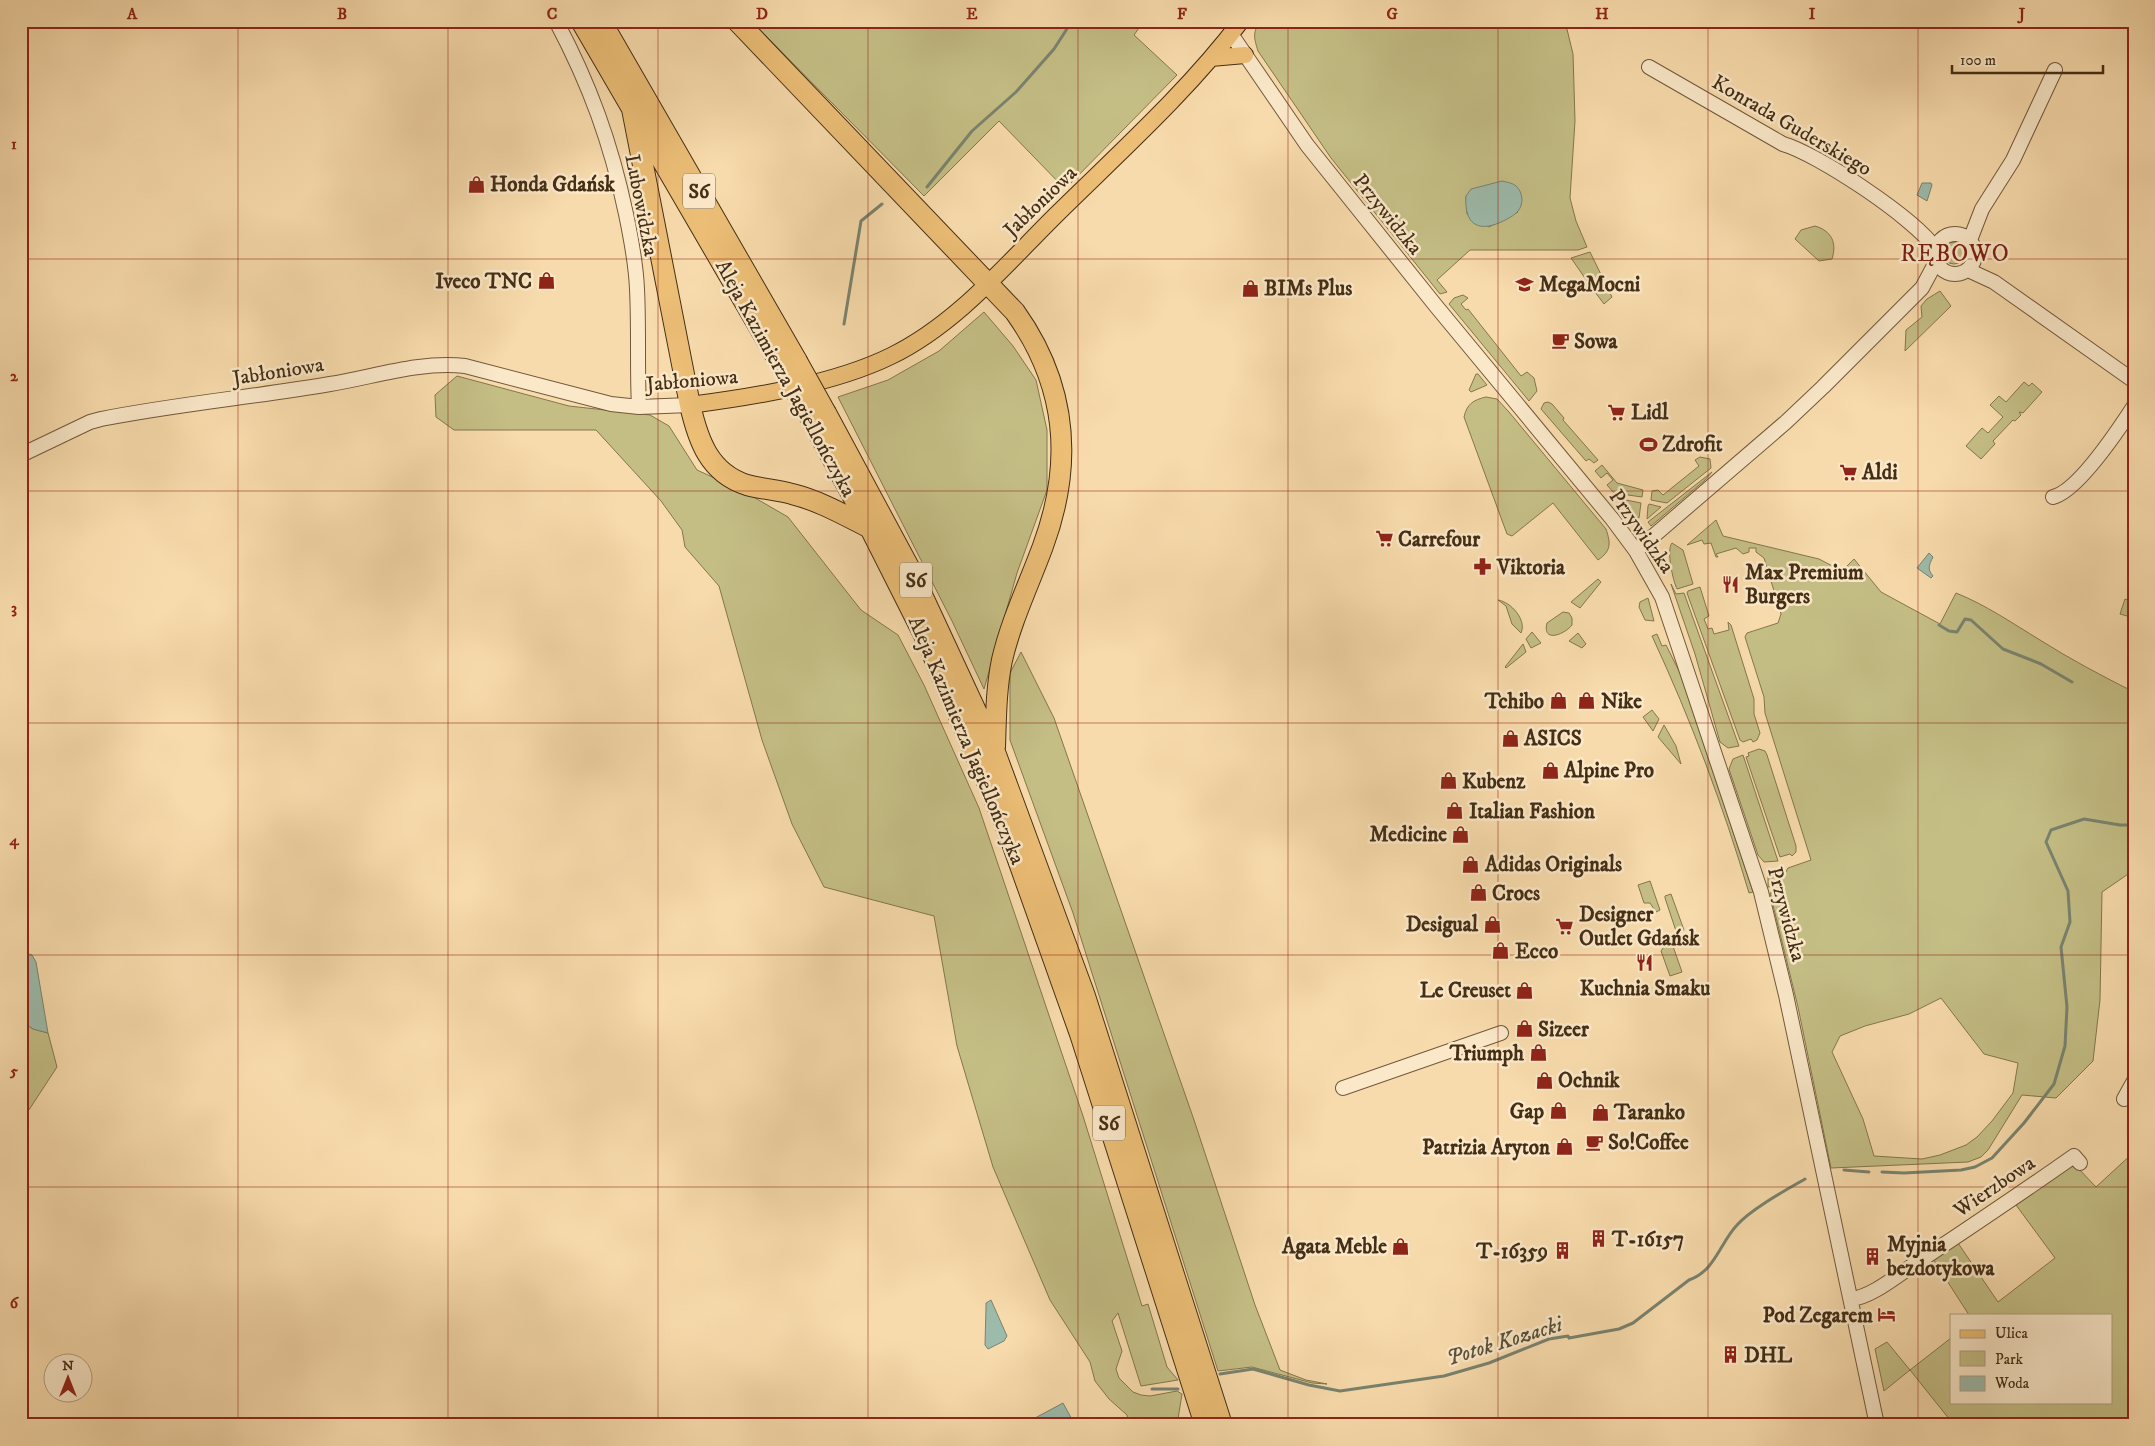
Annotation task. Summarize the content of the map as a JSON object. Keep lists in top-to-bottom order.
{
  "streets": {
    "highway": ["S6", "Aleja Kazimierza Jagiellończyka"],
    "main road": ["Jabłoniowa"],
    "street": [
      "Konrada Guderskiego",
      "Lubowidzka",
      "Przywidzka",
      "Wierzbowa"
    ]
  },
  "crossings": [
    ["Jabłoniowa", "Lubowidzka"],
    ["Jabłoniowa", "Przywidzka"],
    ["Przywidzka", "Wierzbowa"]
  ],
  "districts": ["RĘBOWO"],
  "water": ["Potok Kozacki"],
  "places": {
    "shop": [
      "Honda Gdańsk",
      "Iveco TNC",
      "BIMs Plus",
      "Tchibo",
      "Nike",
      "ASICS",
      "Alpine Pro",
      "Kubenz",
      "Italian Fashion",
      "Medicine",
      "Adidas Originals",
      "Crocs",
      "Desigual",
      "Ecco",
      "Le Creuset",
      "Sizeer",
      "Triumph",
      "Ochnik",
      "Gap",
      "Taranko",
      "Patrizia Aryton",
      "Agata Meble"
    ],
    "school or university": ["MegaMocni"],
    "cafe": ["Sowa", "So!Coffee"],
    "supermarket": [
      "Lidl",
      "Aldi",
      "Carrefour",
      "Designer Outlet Gdańsk"
    ],
    "sports": ["Zdrofit"],
    "pharmacy": ["Viktoria"],
    "restaurant": ["Max Premium Burgers", "Kuchnia Smaku"],
    "building": [
      "T-16157",
      "T-16359",
      "Myjnia bezdotykowa",
      "DHL"
    ],
    "hotel": ["Pod Zegarem"]
  },
  "legend": ["Ulica", "Park", "Woda"],
  "scale_bar": "100 m",
  "north": "top",
  "grid": {
    "columns": [
      "A",
      "B",
      "C",
      "D",
      "E",
      "F",
      "G",
      "H",
      "I",
      "J"
    ],
    "rows": [
      "1",
      "2",
      "3",
      "4",
      "5",
      "6"
    ]
  }
}
